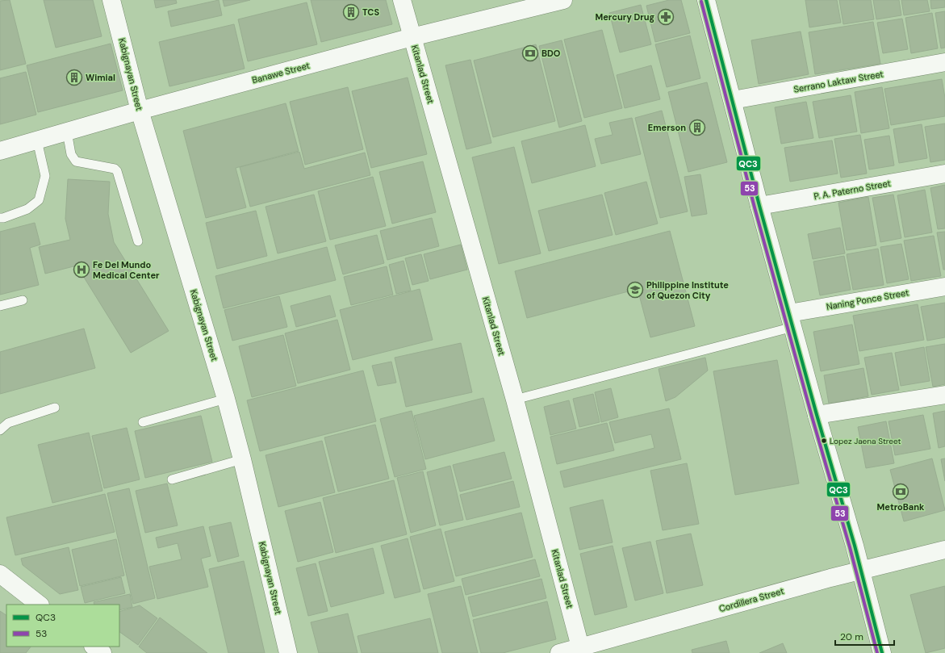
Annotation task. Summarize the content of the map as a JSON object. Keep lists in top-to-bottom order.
{
  "streets": {
    "street": [
      "Banawe Street",
      "Kabignayan Street",
      "Kitanlad Street",
      "Serrano Laktaw Street",
      "P. A. Paterno Street",
      "Naning Ponce Street",
      "Cordillera Street"
    ]
  },
  "crossings": [
    ["Banawe Street", "Kabignayan Street"],
    ["Banawe Street", "Kitanlad Street"],
    ["Kitanlad Street", "Cordillera Street"]
  ],
  "places": {
    "building": ["TCS", "Wimial", "Emerson"],
    "pharmacy": ["Mercury Drug"],
    "bank": ["BDO", "MetroBank"],
    "hospital": ["Fe Del Mundo Medical Center"],
    "school or university": ["Philippine Institute of Quezon City"],
    "other": ["Lopez Jaena Street"]
  },
  "lines": ["transit line QC3", "transit line 53"],
  "legend": ["QC3", "53"],
  "scale_bar": "20 m"
}
